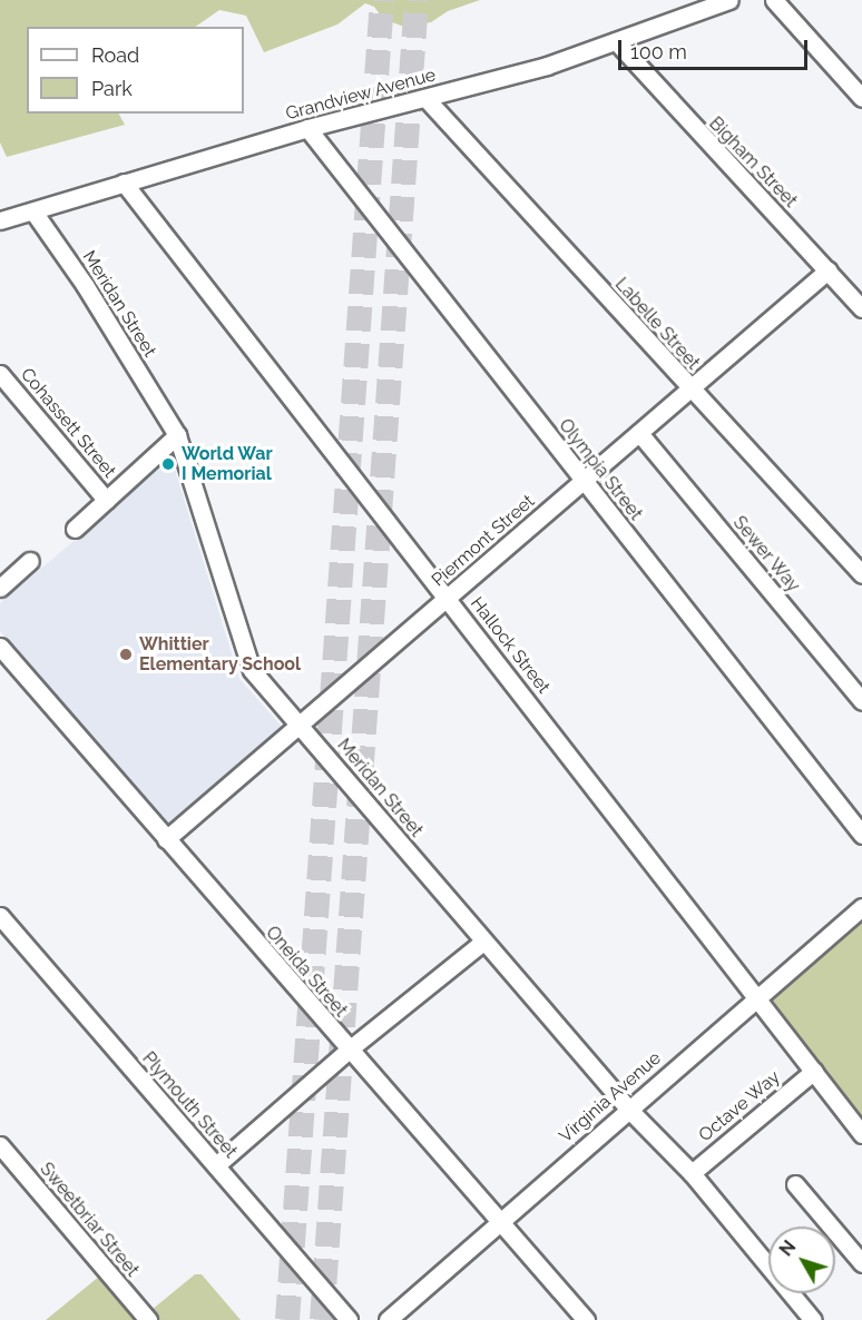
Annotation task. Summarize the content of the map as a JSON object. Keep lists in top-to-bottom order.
{
  "streets": {
    "street": [
      "Grandview Avenue",
      "Bigham Street",
      "Meridan Street",
      "Labelle Street",
      "Cohassett Street",
      "Olympia Street",
      "Piermont Street",
      "Sewer Way",
      "Hallock Street",
      "Oneida Street",
      "Virginia Avenue",
      "Plymouth Street",
      "Octave Way",
      "Sweetbriar Street"
    ]
  },
  "crossings": [
    ["Grandview Avenue", "Bigham Street"],
    ["Grandview Avenue", "Meridan Street"],
    ["Grandview Avenue", "Labelle Street"],
    ["Grandview Avenue", "Olympia Street"],
    ["Grandview Avenue", "Hallock Street"],
    ["Bigham Street", "Piermont Street"],
    ["Meridan Street", "Piermont Street"],
    ["Meridan Street", "Virginia Avenue"],
    ["Meridan Street", "Octave Way"],
    ["Labelle Street", "Piermont Street"],
    ["Olympia Street", "Piermont Street"],
    ["Piermont Street", "Sewer Way"],
    ["Piermont Street", "Hallock Street"],
    ["Piermont Street", "Oneida Street"],
    ["Hallock Street", "Virginia Avenue"],
    ["Hallock Street", "Octave Way"],
    ["Oneida Street", "Virginia Avenue"]
  ],
  "places": ["World War I Memorial", "Whittier Elementary School"],
  "legend": ["Road", "Park"],
  "scale_bar": "100 m",
  "north": "top left"
}
